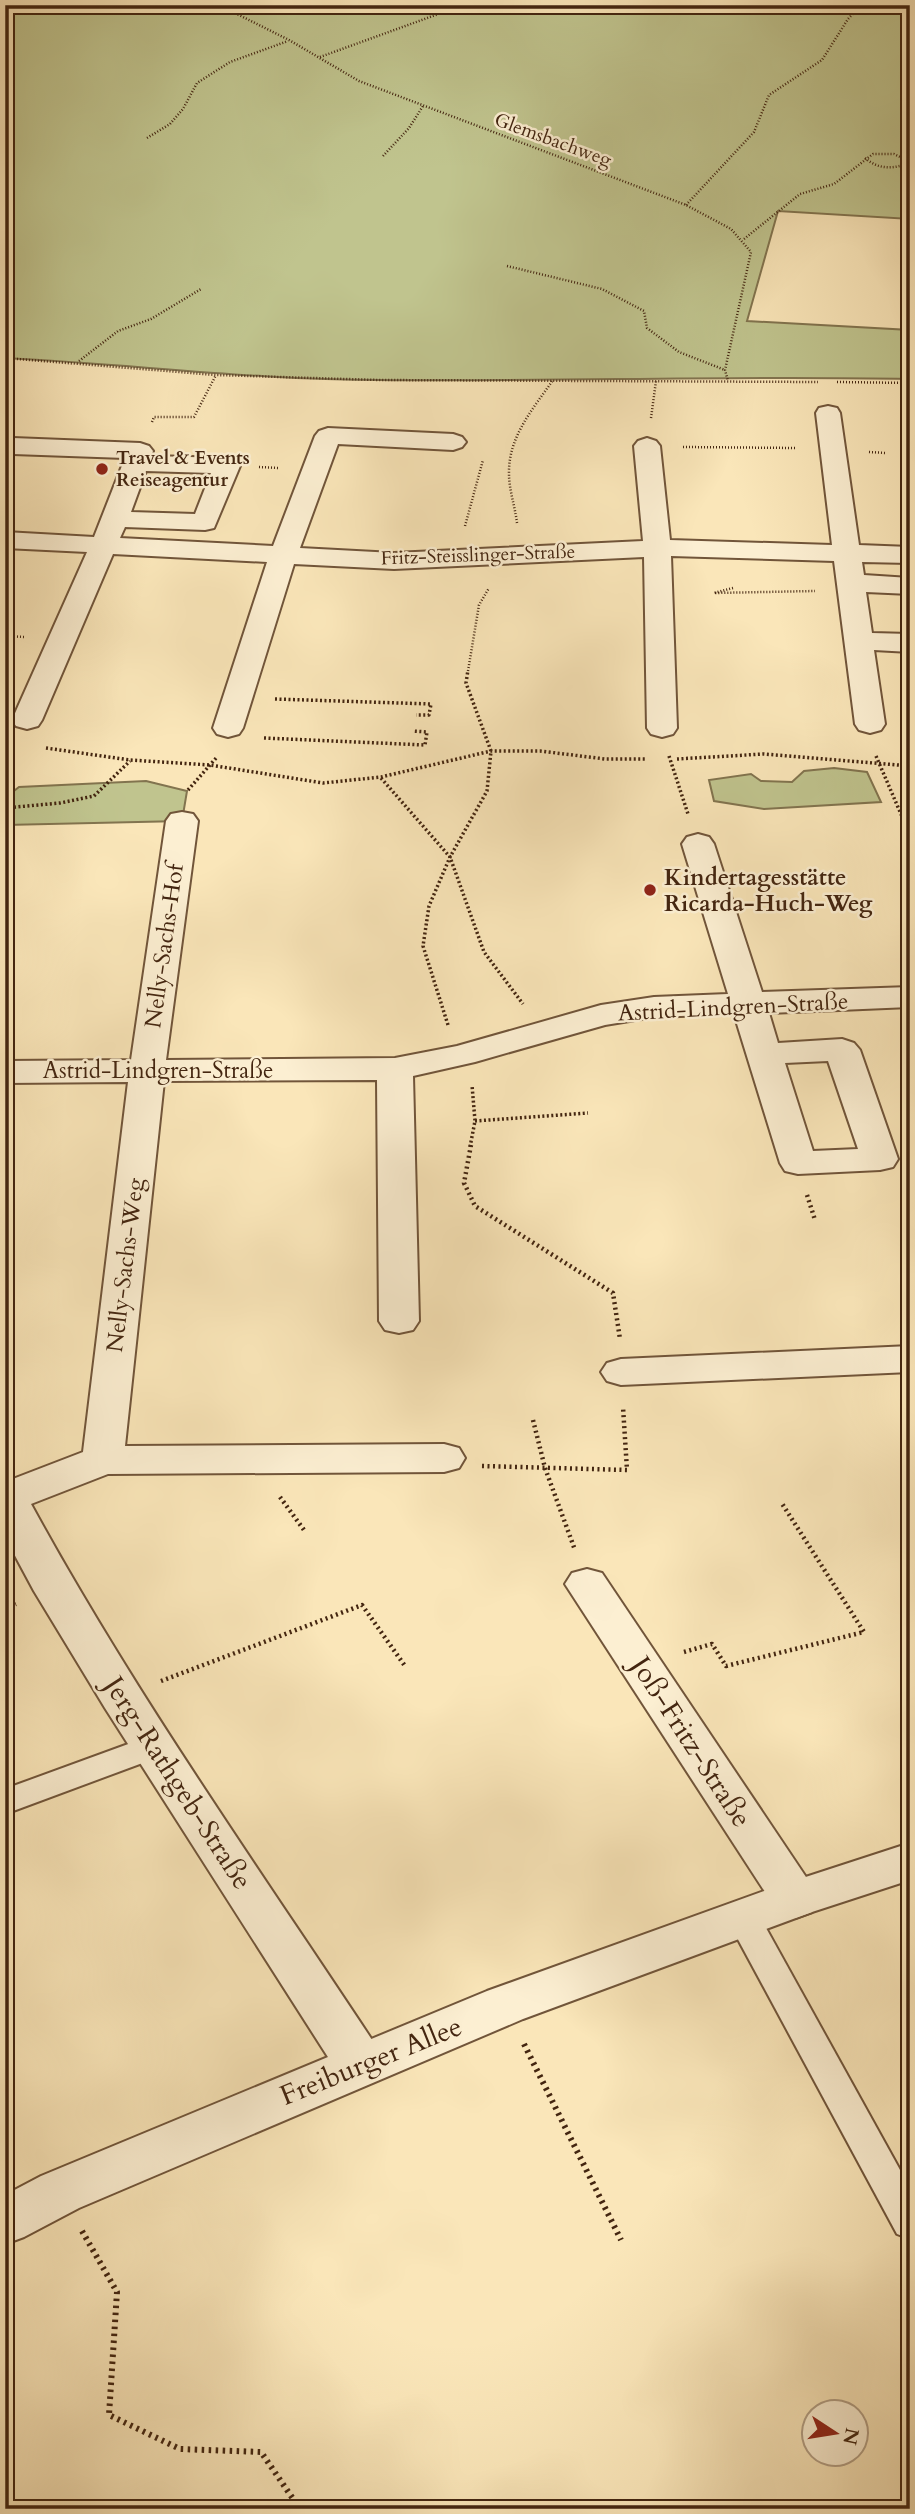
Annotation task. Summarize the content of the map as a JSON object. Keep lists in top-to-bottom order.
{
  "streets": {
    "street": [
      "Fritz-Steisslinger-Straße",
      "Nelly-Sachs-Hof",
      "Astrid-Lindgren-Straße",
      "Nelly-Sachs-Weg",
      "Joß-Fritz-Straße",
      "Jerg-Rathgeb-Straße",
      "Freiburger Allee"
    ],
    "path": ["Glemsbachweg"]
  },
  "crossings": [
    ["Nelly-Sachs-Hof", "Astrid-Lindgren-Straße"],
    ["Nelly-Sachs-Hof", "Nelly-Sachs-Weg"],
    ["Astrid-Lindgren-Straße", "Nelly-Sachs-Weg"],
    ["Joß-Fritz-Straße", "Freiburger Allee"],
    ["Jerg-Rathgeb-Straße", "Freiburger Allee"]
  ],
  "places": ["Travel & Events Reiseagentur", "Kindertagesstätte Ricarda-Huch-Weg"],
  "north": "right"
}
